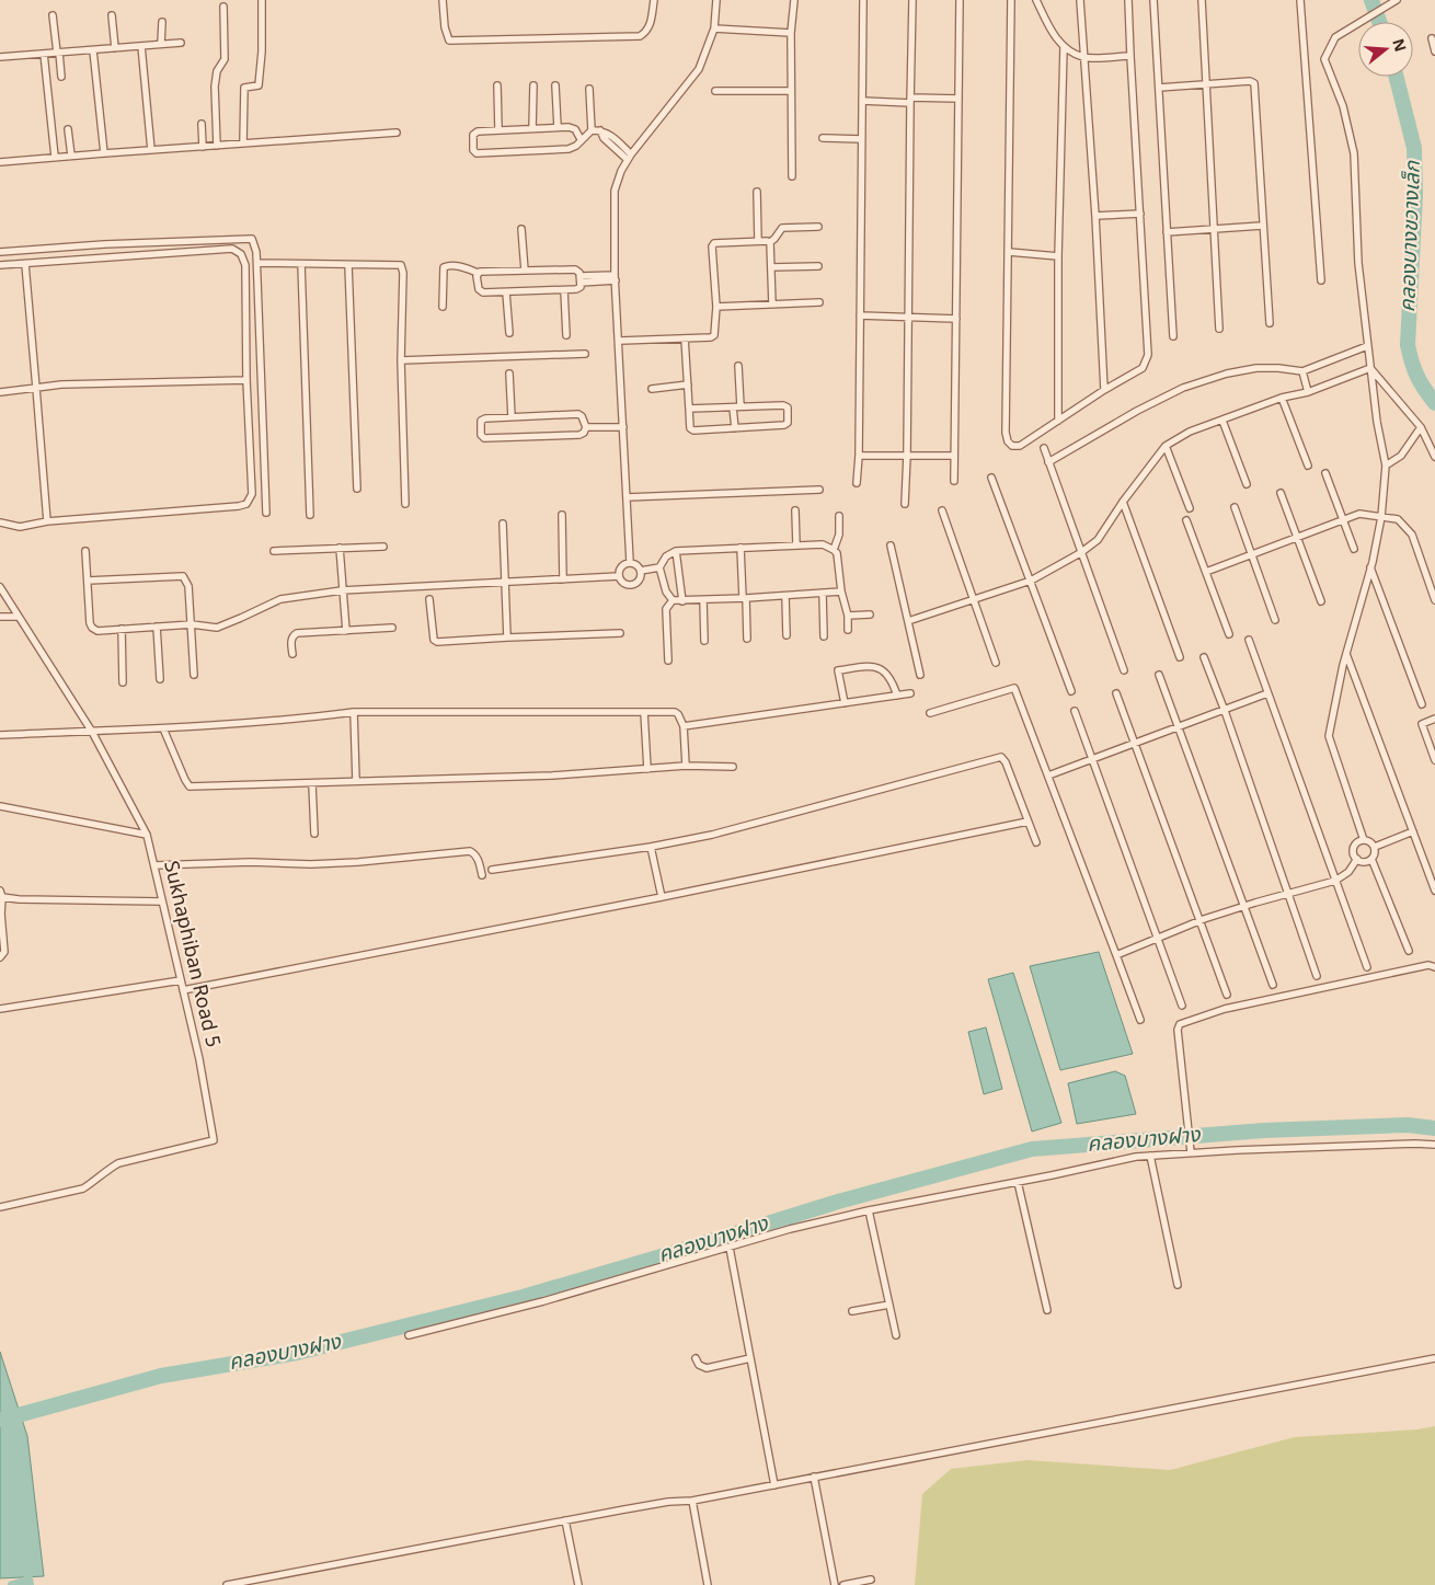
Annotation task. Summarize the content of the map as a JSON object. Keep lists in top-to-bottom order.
{
  "streets": {
    "street": ["Sukhaphiban Road 5"]
  },
  "water": ["คลองบางขวางเล็ก", "คลองบางฝาง"],
  "north": "right"
}
